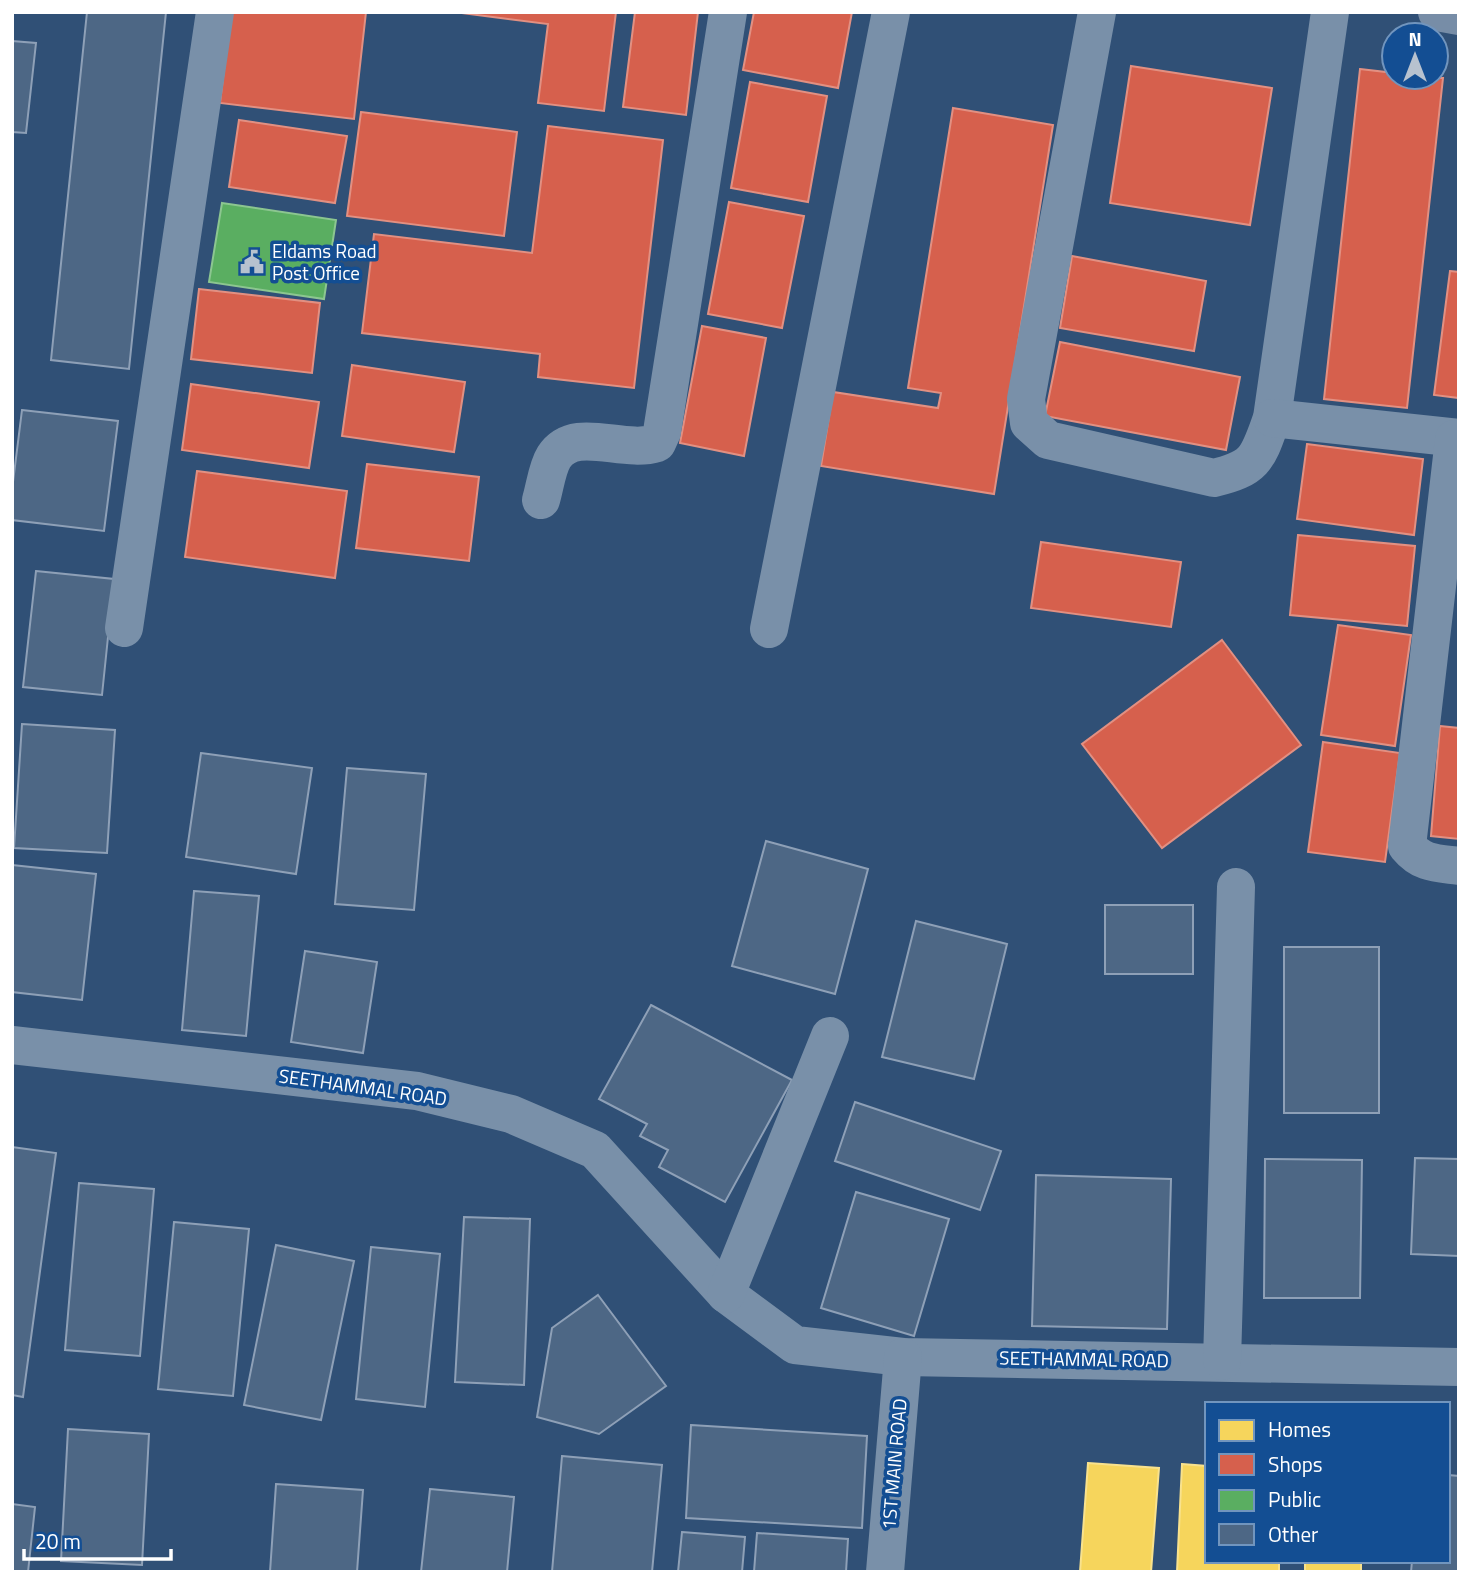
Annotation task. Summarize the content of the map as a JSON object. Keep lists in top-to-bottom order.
{
  "streets": {
    "street": ["SEETHAMMAL ROAD", "1ST MAIN ROAD"]
  },
  "crossings": [
    ["SEETHAMMAL ROAD", "1ST MAIN ROAD"]
  ],
  "places": {
    "public building": ["Eldams Road Post Office"]
  },
  "legend": [
    "Homes",
    "Shops",
    "Public",
    "Other"
  ],
  "scale_bar": "20 m",
  "north": "top"
}
